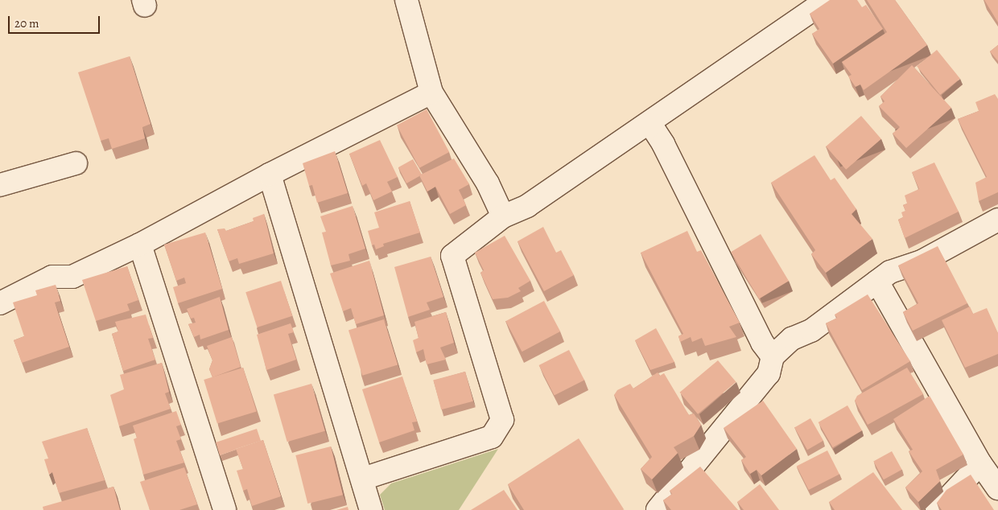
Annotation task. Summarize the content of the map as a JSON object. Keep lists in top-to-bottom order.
{
  "scale_bar": "20 m"
}
